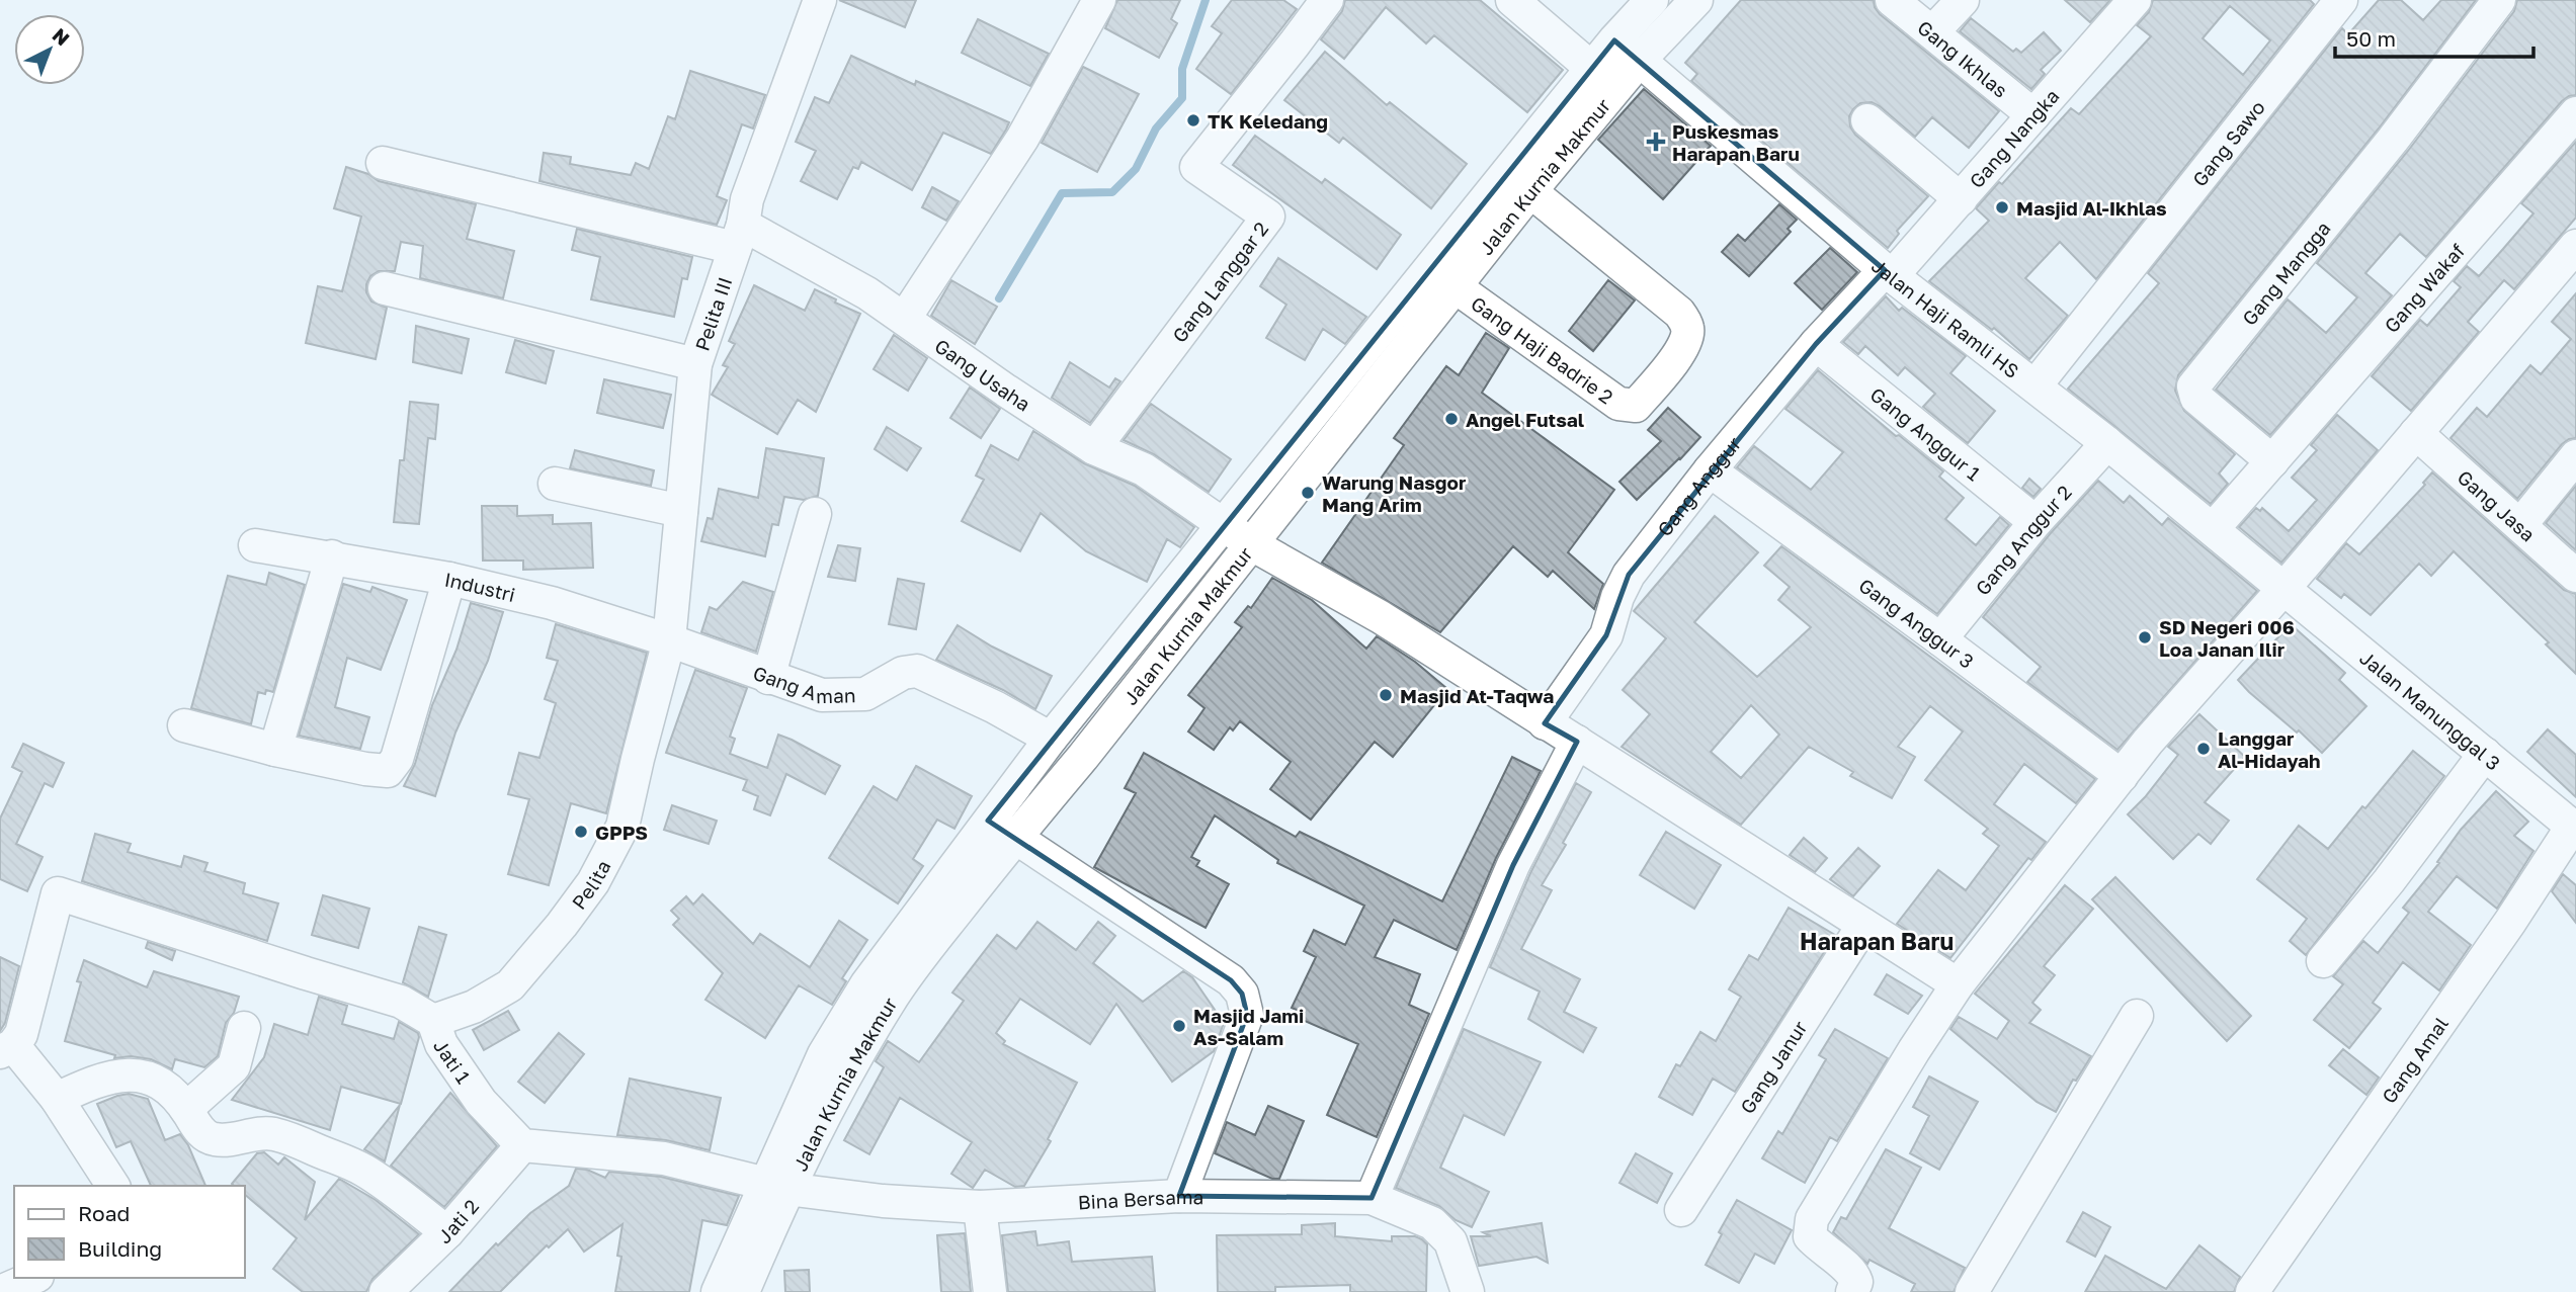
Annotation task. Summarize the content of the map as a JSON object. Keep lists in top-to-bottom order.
{
  "streets": {
    "street": [
      "Gang Ikhlas",
      "Gang Nangka",
      "Gang Sawo",
      "Jalan Kurnia Makmur",
      "Gang Mangga",
      "Gang Langgar 2",
      "Gang Wakaf",
      "Pelita III",
      "Jalan Haji Ramli HS",
      "Gang Haji Badrie 2",
      "Gang Usaha",
      "Gang Anggur 1",
      "Gang Anggur",
      "Gang Jasa",
      "Gang Anggur 2",
      "Industri",
      "Gang Anggur 3",
      "Gang Aman",
      "Jalan Manunggal 3",
      "Pelita",
      "Jati 1",
      "Gang Amal",
      "Gang Janur",
      "Bina Bersama",
      "Jati 2"
    ]
  },
  "crossings": [
    ["Gang Ikhlas", "Gang Nangka"],
    ["Gang Nangka", "Jalan Haji Ramli HS"],
    ["Gang Nangka", "Gang Anggur"],
    ["Gang Sawo", "Jalan Haji Ramli HS"],
    ["Jalan Kurnia Makmur", "Jalan Haji Ramli HS"],
    ["Jalan Kurnia Makmur", "Gang Haji Badrie 2"],
    ["Jalan Kurnia Makmur", "Gang Usaha"],
    ["Jalan Kurnia Makmur", "Gang Aman"],
    ["Jalan Kurnia Makmur", "Bina Bersama"],
    ["Gang Mangga", "Gang Wakaf"],
    ["Gang Langgar 2", "Gang Usaha"],
    ["Pelita III", "Gang Usaha"],
    ["Pelita III", "Industri"],
    ["Pelita III", "Gang Aman"],
    ["Pelita III", "Pelita"],
    ["Jalan Haji Ramli HS", "Gang Anggur"],
    ["Jalan Haji Ramli HS", "Gang Anggur 2"],
    ["Jalan Haji Ramli HS", "Jalan Manunggal 3"],
    ["Gang Usaha", "Gang Anggur"],
    ["Gang Usaha", "Gang Janur"],
    ["Gang Anggur 1", "Gang Anggur"],
    ["Gang Anggur 1", "Gang Anggur 2"],
    ["Gang Anggur", "Gang Anggur 3"],
    ["Gang Anggur 2", "Gang Anggur 3"],
    ["Industri", "Gang Aman"],
    ["Industri", "Pelita"],
    ["Gang Aman", "Pelita"],
    ["Jalan Manunggal 3", "Gang Amal"],
    ["Pelita", "Jati 1"],
    ["Jati 1", "Jati 2"]
  ],
  "districts": ["Harapan Baru"],
  "places": {
    "other": [
      "TK Keledang",
      "Masjid Al-Ikhlas",
      "Angel Futsal",
      "Warung Nasgor Mang Arim",
      "SD Negeri 006 Loa Janan Ilir",
      "Masjid At-Taqwa",
      "Langgar Al-Hidayah",
      "GPPS",
      "Masjid Jami As-Salam"
    ],
    "health": ["Puskesmas Harapan Baru"]
  },
  "legend": ["Road", "Building"],
  "scale_bar": "50 m",
  "north": "top right"
}
